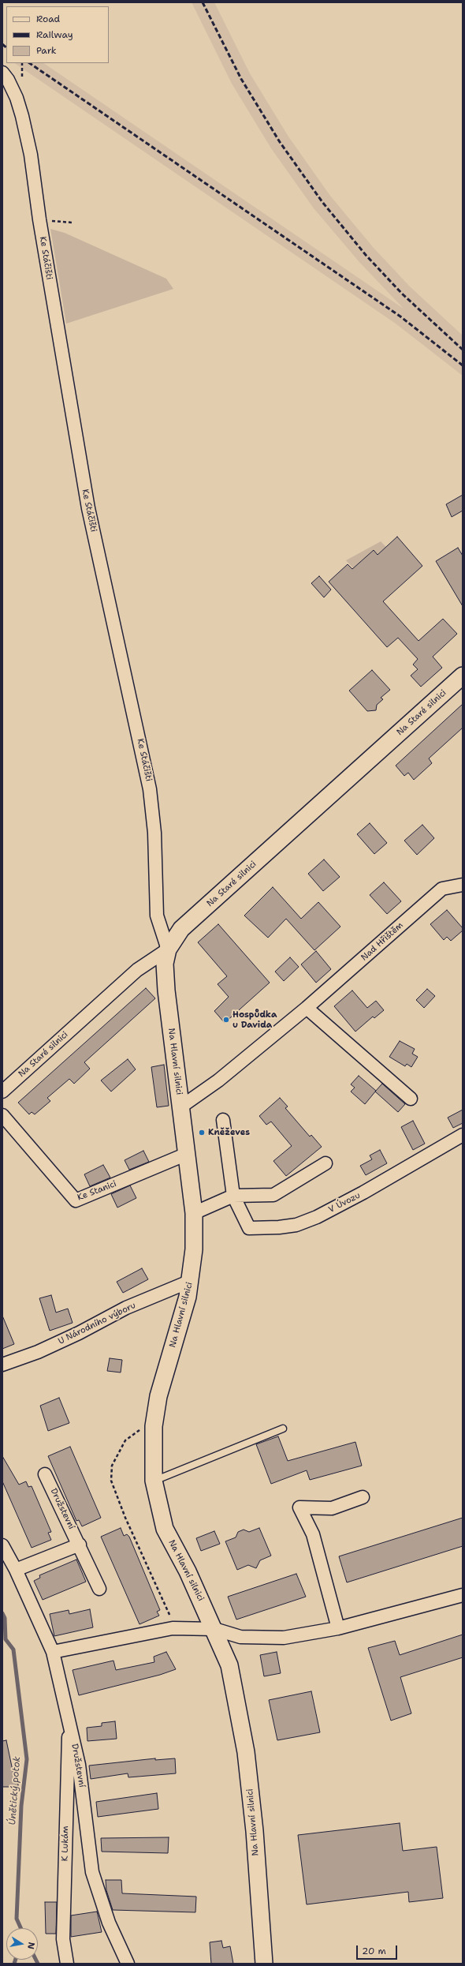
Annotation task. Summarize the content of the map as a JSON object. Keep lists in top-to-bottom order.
{
  "streets": {
    "street": [
      "Ke Stáčišti",
      "Na Staré silnici",
      "Nad Hřištěm",
      "Na Hlavní silnici",
      "Ke Stanici",
      "V Úvozu",
      "U Národního výboru",
      "Družstevní",
      "K Lukám"
    ]
  },
  "crossings": [
    ["Ke Stáčišti", "Na Staré silnici"],
    ["Ke Stáčišti", "Na Hlavní silnici"],
    ["Na Staré silnici", "Na Hlavní silnici"],
    ["Nad Hřištěm", "Na Hlavní silnici"],
    ["Na Hlavní silnici", "Ke Stanici"],
    ["Na Hlavní silnici", "U Národního výboru"],
    ["Družstevní", "K Lukám"]
  ],
  "water": ["Únětický potok"],
  "places": ["Hospůdka u Davida", "Kněževes"],
  "legend": ["Road", "Railway", "Park"],
  "scale_bar": "20 m",
  "north": "right"
}
